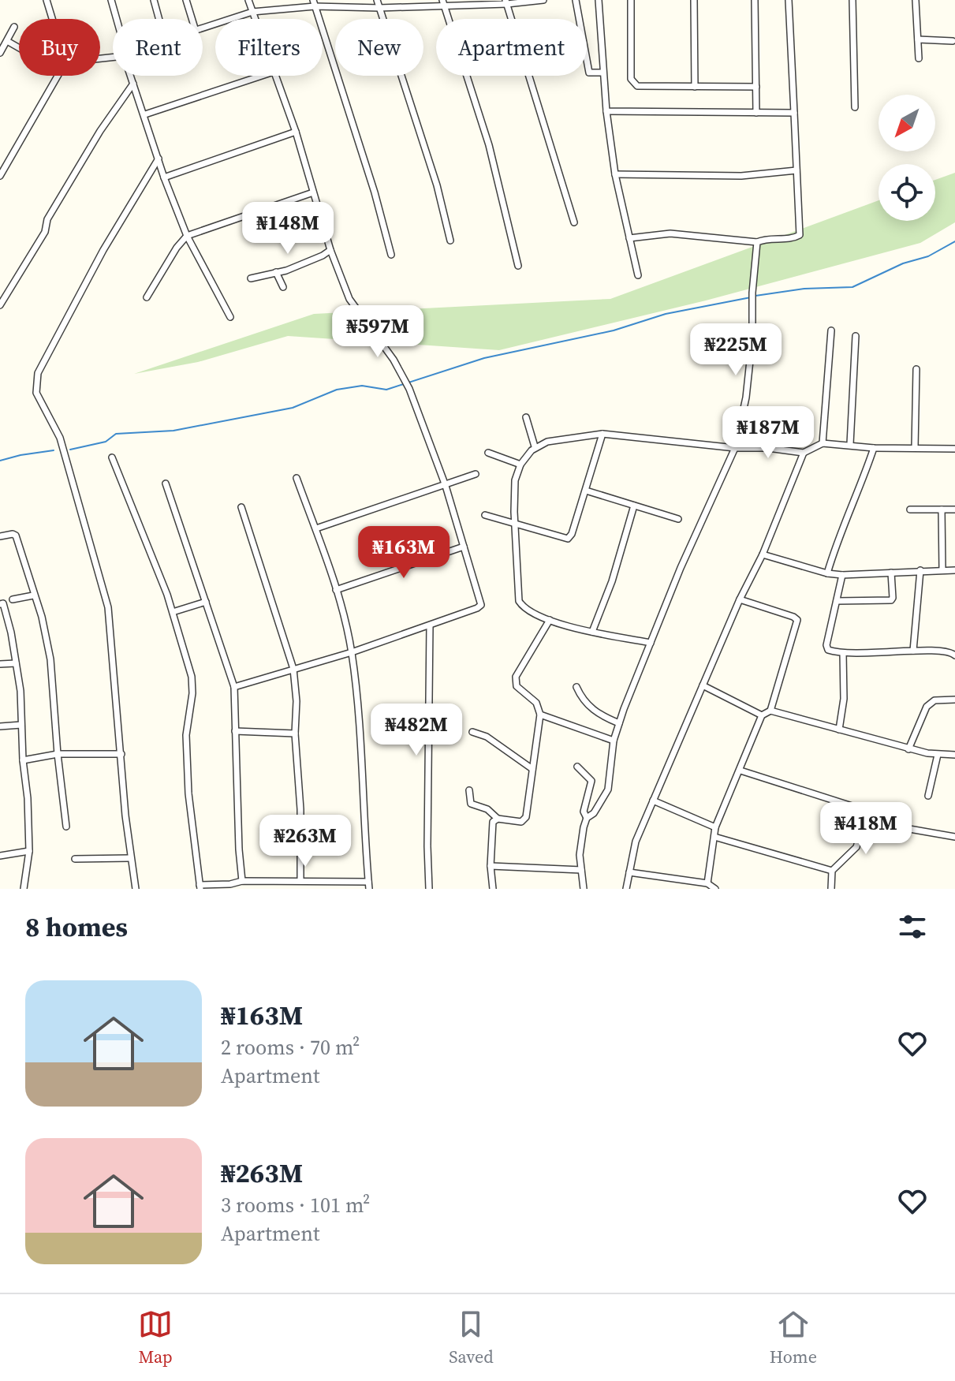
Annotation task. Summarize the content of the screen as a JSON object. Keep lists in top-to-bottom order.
{
  "north": "bottom left",
  "page": {
    "chip": [
      "Buy",
      "Rent",
      "Filters",
      "New",
      "Apartment"
    ],
    "price": [
      "₦148M",
      "₦597M",
      "₦225M",
      "₦187M",
      "₦163M",
      "₦482M",
      "₦418M",
      "₦263M"
    ],
    "heading": "8 homes",
    "list": [
      {
        "name": "₦163M",
        "note": "2 rooms · 70 m² · Apartment"
      },
      {
        "name": "₦263M",
        "note": "3 rooms · 101 m² · Apartment"
      }
    ],
    "tabs": ["Map", "Saved", "Home"]
  }
}
